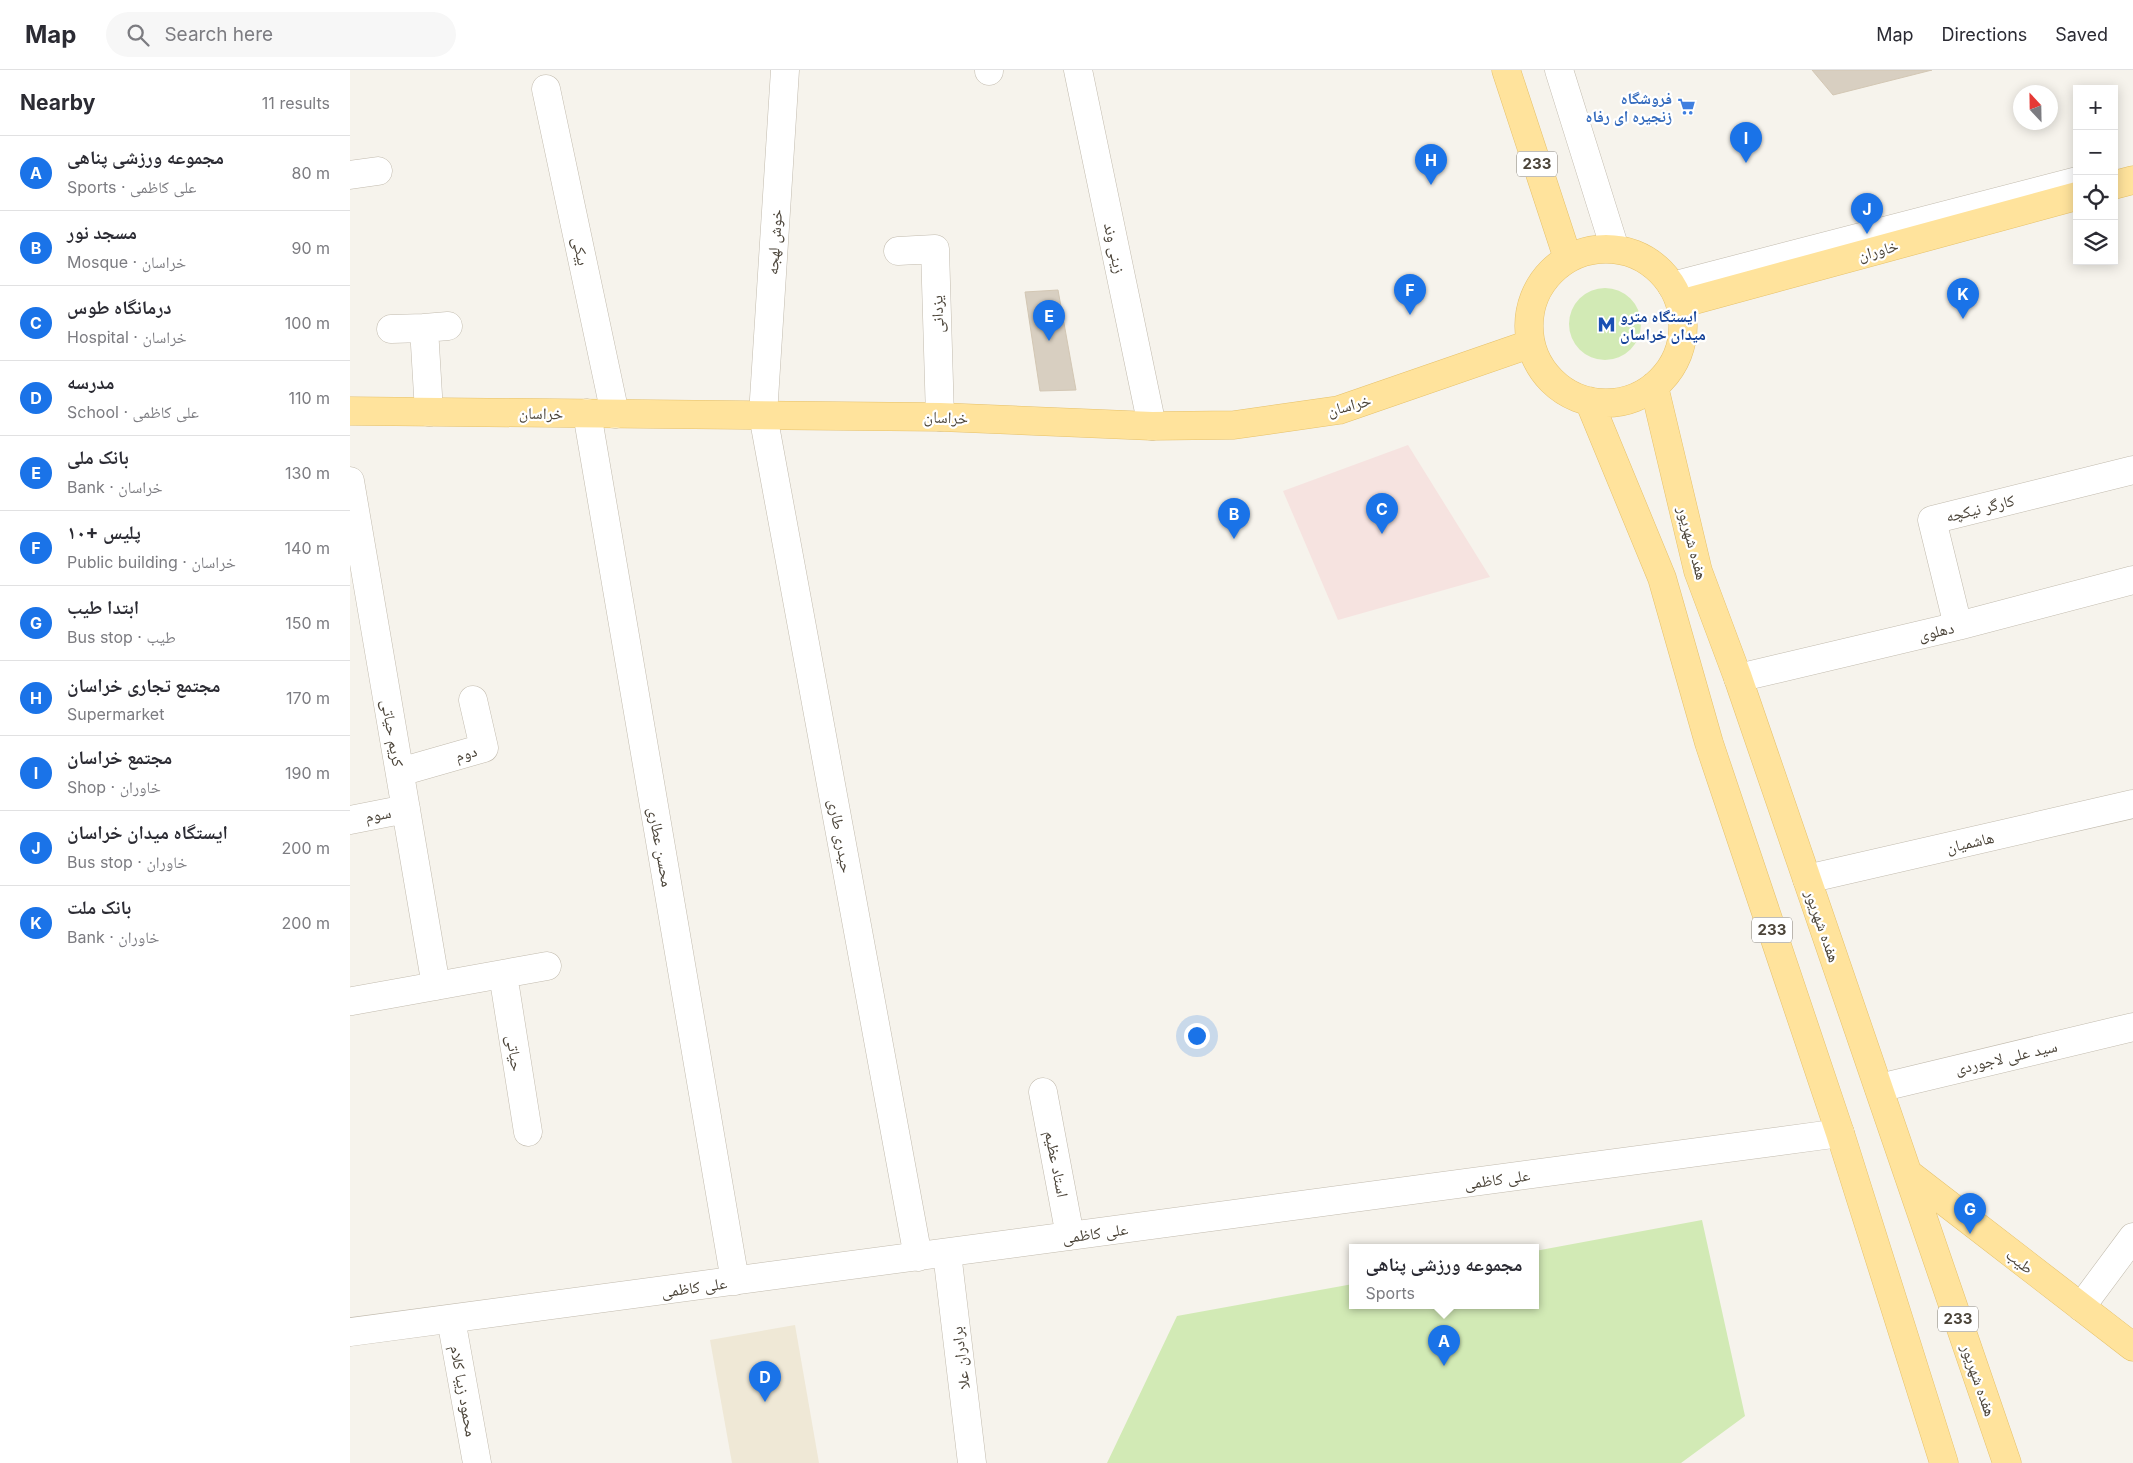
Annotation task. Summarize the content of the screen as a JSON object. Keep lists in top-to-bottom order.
{
  "streets": {
    "main road": [
      "233",
      "خاوران",
      "خراسان",
      "هفده شهریور",
      "طیب"
    ],
    "street": [
      "خوش لهجه",
      "زینی وند",
      "بیکی",
      "یزدانی",
      "کارگر نیکچه",
      "دهلوی",
      "کریم حیاتی",
      "دوم",
      "سوم",
      "حیدری طاری",
      "هاشمیان",
      "محسن عطاری",
      "حیاتی",
      "سید علی لاجوردی",
      "استاد عظیم",
      "علی کاظمی",
      "برادران علا",
      "محمود زیبا کلام"
    ]
  },
  "crossings": [
    ["233", "خاوران"],
    ["233", "خراسان"],
    ["233", "هفده شهریور"],
    ["233", "علی کاظمی"],
    ["خوش لهجه", "خراسان"],
    ["خوش لهجه", "حیدری طاری"],
    ["زینی وند", "خراسان"],
    ["خاوران", "خراسان"],
    ["خاوران", "هفده شهریور"],
    ["بیکی", "خراسان"],
    ["یزدانی", "خراسان"],
    ["خراسان", "هفده شهریور"],
    ["خراسان", "حیدری طاری"],
    ["خراسان", "محسن عطاری"],
    ["کارگر نیکچه", "دهلوی"],
    ["هفده شهریور", "دهلوی"],
    ["هفده شهریور", "هاشمیان"],
    ["هفده شهریور", "سید علی لاجوردی"],
    ["هفده شهریور", "طیب"],
    ["کریم حیاتی", "دوم"],
    ["کریم حیاتی", "سوم"],
    ["حیدری طاری", "علی کاظمی"],
    ["محسن عطاری", "علی کاظمی"],
    ["استاد عظیم", "علی کاظمی"],
    ["علی کاظمی", "برادران علا"],
    ["علی کاظمی", "محمود زیبا کلام"]
  ],
  "places": {
    "supermarket": ["فروشگاه زنجیره ای رفاه"],
    "metro station": ["ایستگاه مترو میدان خراسان"]
  },
  "north": "top",
  "page": {
    "header": "Map",
    "search": "Search here",
    "nav": ["Map", "Directions", "Saved"],
    "heading": ["Nearby", "11 results"],
    "map_buttons": ["+", "−"],
    "pins": [
      "I",
      "H",
      "J",
      "F",
      "K",
      "E",
      "C",
      "B",
      "G",
      "A",
      "D"
    ],
    "list": [
      {
        "mark": "A",
        "name": "مجموعه ورزشی پناهی",
        "note": "Sports · علی کاظمی",
        "value": "80 m"
      },
      {
        "mark": "B",
        "name": "مسجد نور",
        "note": "Mosque · خراسان",
        "value": "90 m"
      },
      {
        "mark": "C",
        "name": "درمانگاه طوس",
        "note": "Hospital · خراسان",
        "value": "100 m"
      },
      {
        "mark": "D",
        "name": "مدرسه",
        "note": "School · علی کاظمی",
        "value": "110 m"
      },
      {
        "mark": "E",
        "name": "بانک ملی",
        "note": "Bank · خراسان",
        "value": "130 m"
      },
      {
        "mark": "F",
        "name": "پلیس +۱۰",
        "note": "Public building · خراسان",
        "value": "140 m"
      },
      {
        "mark": "G",
        "name": "ابتدا طیب",
        "note": "Bus stop · طیب",
        "value": "150 m"
      },
      {
        "mark": "H",
        "name": "مجتمع تجاری خراسان",
        "note": "Supermarket",
        "value": "170 m"
      },
      {
        "mark": "I",
        "name": "مجتمع خراسان",
        "note": "Shop · خاوران",
        "value": "190 m"
      },
      {
        "mark": "J",
        "name": "ایستگاه میدان خراسان",
        "note": "Bus stop · خاوران",
        "value": "200 m"
      },
      {
        "mark": "K",
        "name": "بانک ملت",
        "note": "Bank · خاوران",
        "value": "200 m"
      }
    ],
    "popup": ["مجموعه ورزشی پناهی", "Sports"]
  }
}
